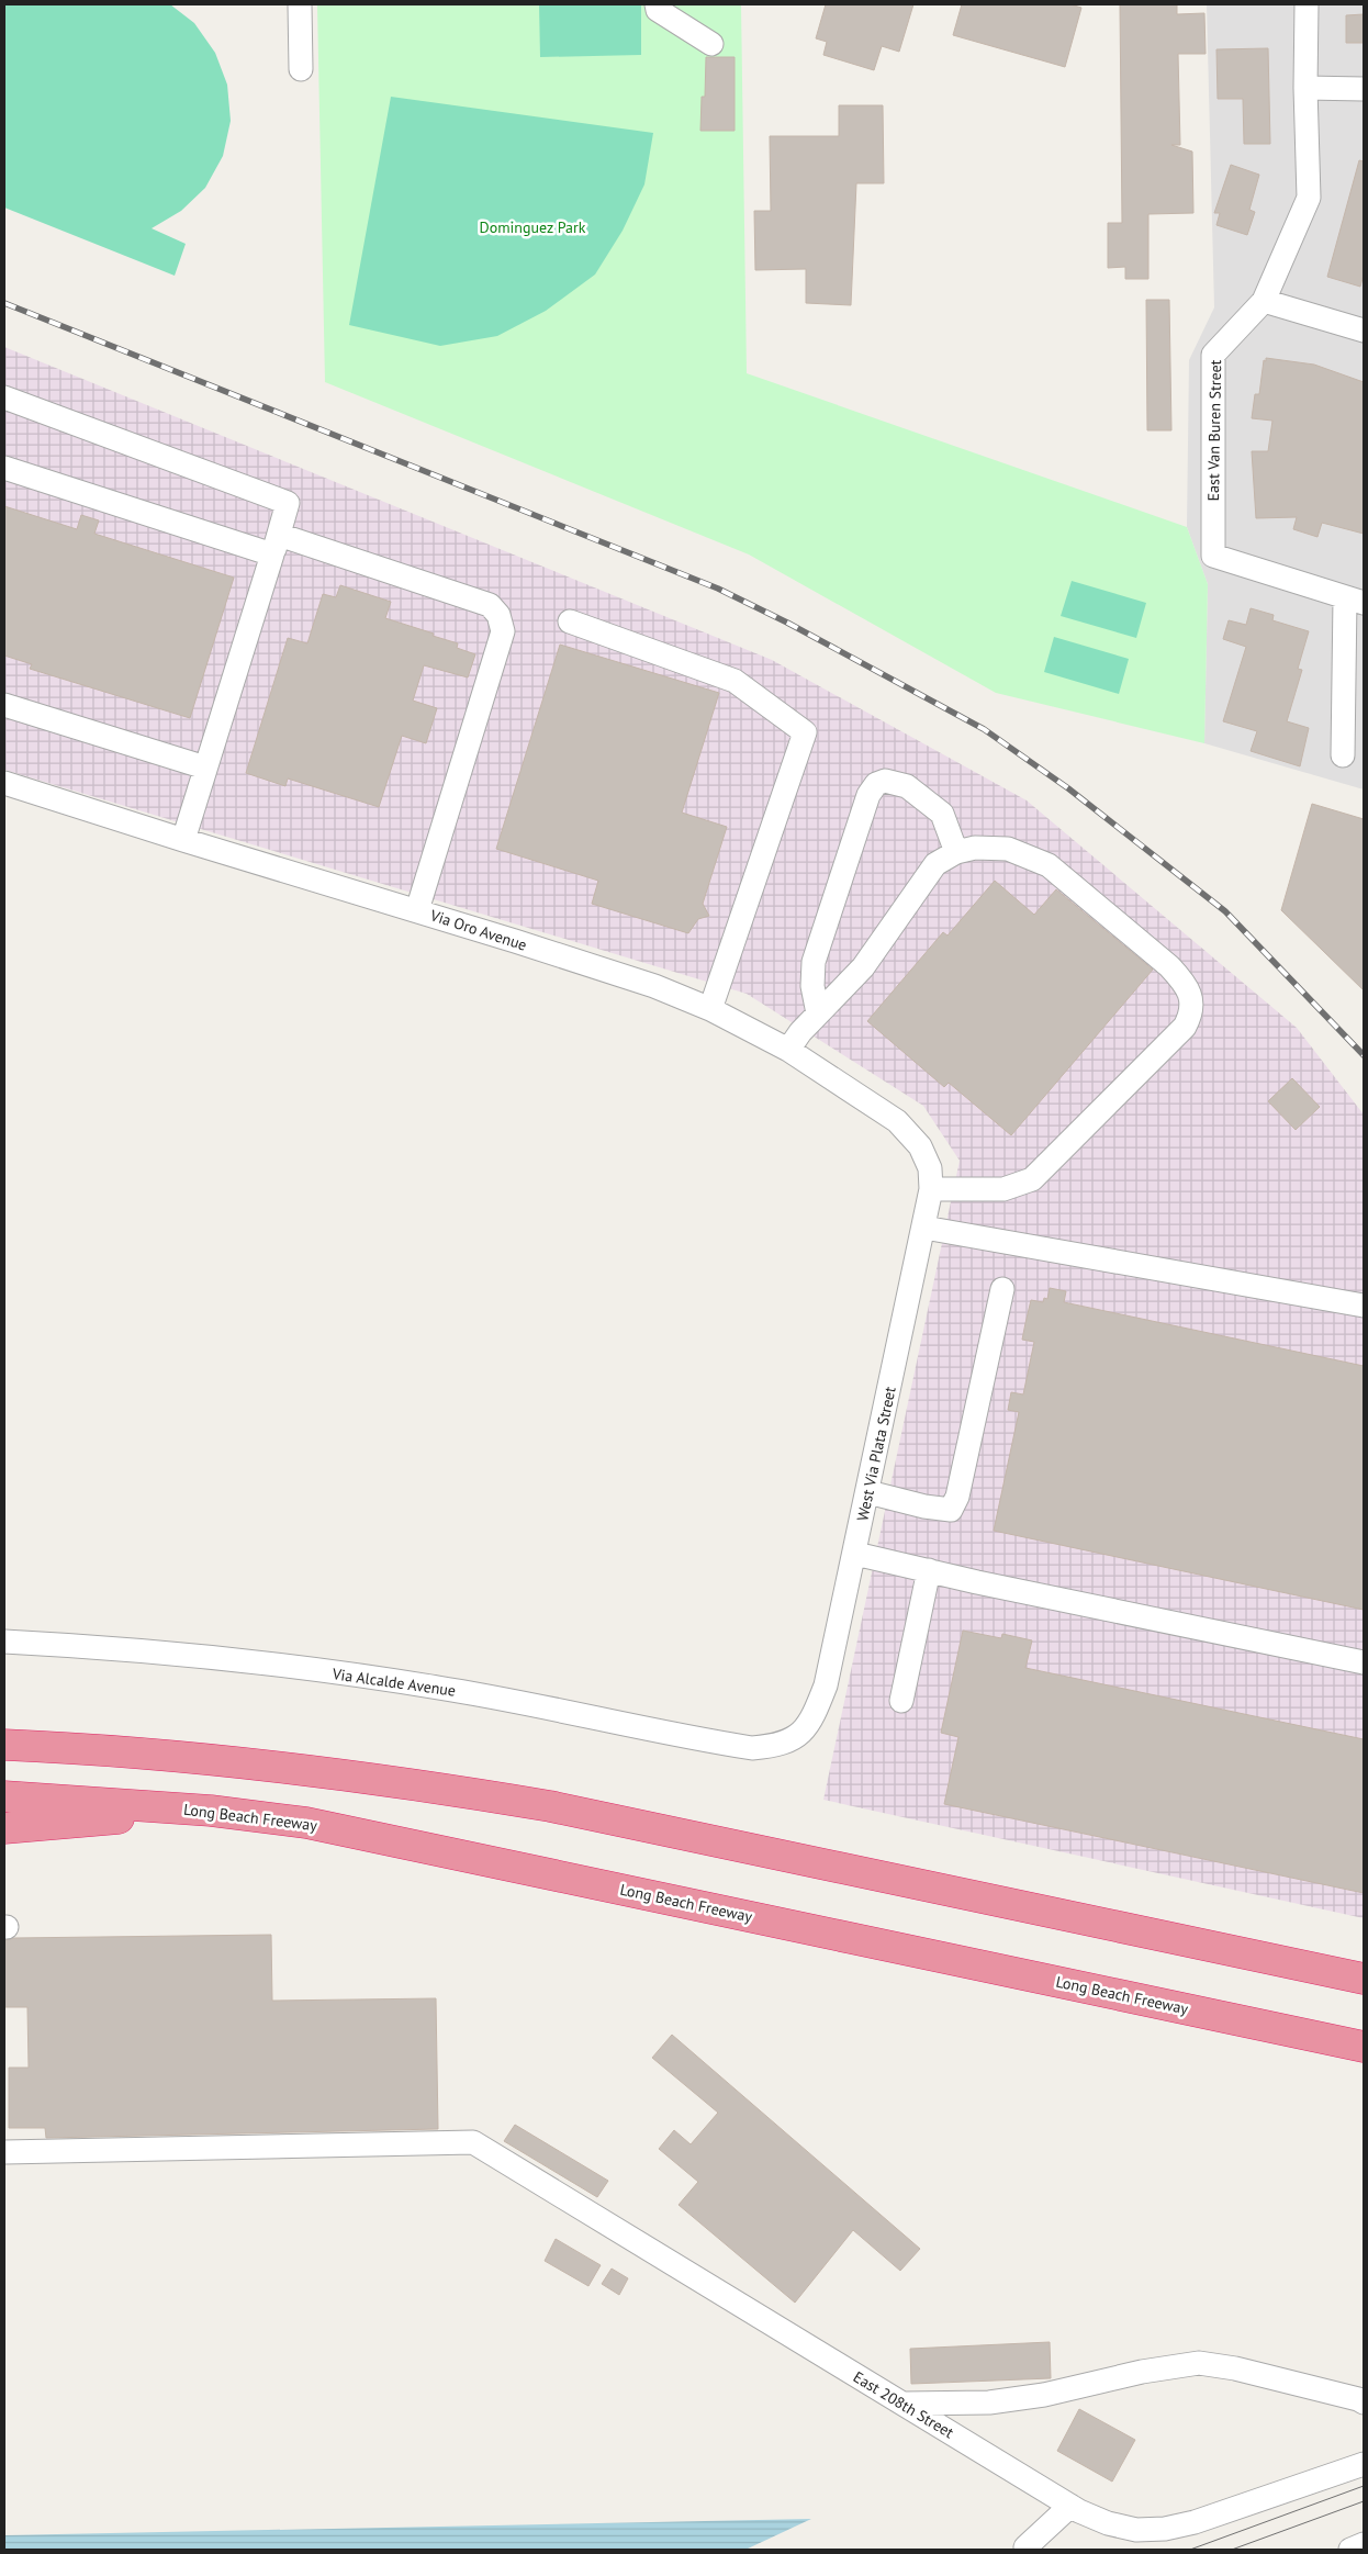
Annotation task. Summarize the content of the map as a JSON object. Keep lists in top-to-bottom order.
{
  "streets": {
    "highway": ["Long Beach Freeway"],
    "street": [
      "East Van Buren Street",
      "Via Oro Avenue",
      "West Via Plata Street",
      "Via Alcalde Avenue",
      "East 208th Street"
    ]
  },
  "crossings": [
    ["Via Oro Avenue", "West Via Plata Street"],
    ["West Via Plata Street", "Via Alcalde Avenue"]
  ],
  "parks": ["Dominguez Park"]
}
